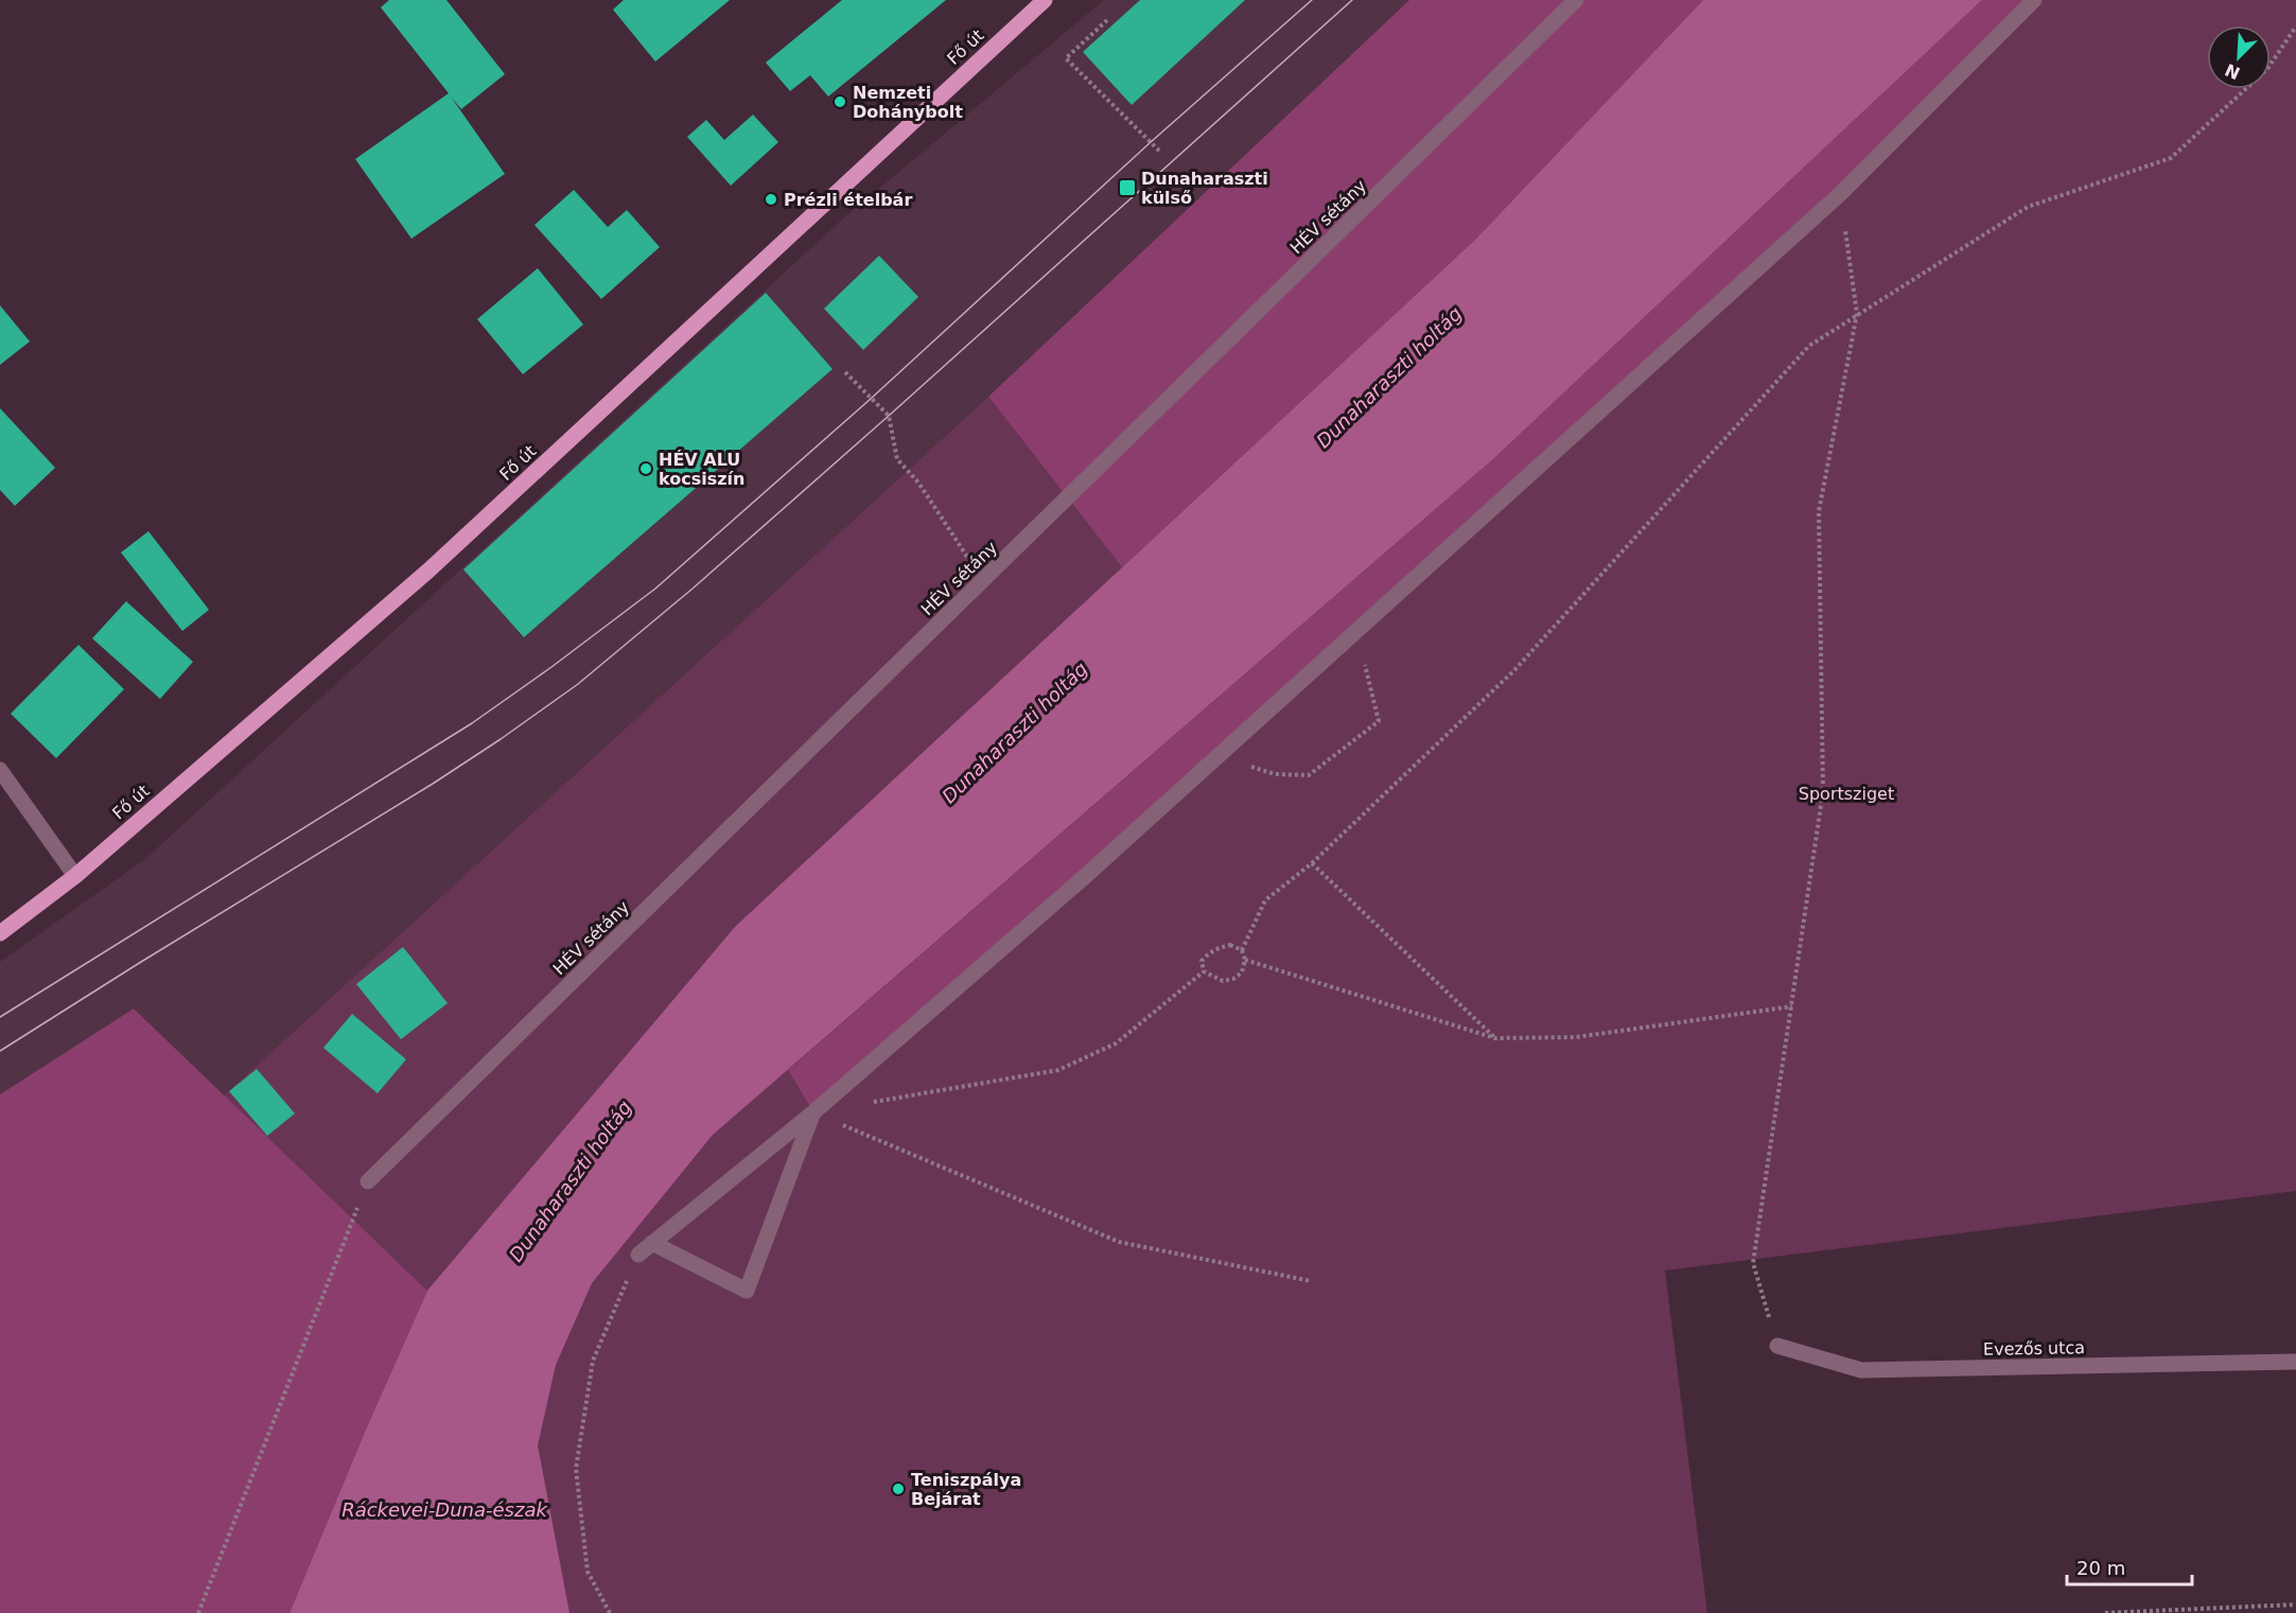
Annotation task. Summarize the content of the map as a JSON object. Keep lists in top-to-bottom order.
{
  "streets": {
    "main road": ["Fő út"],
    "street": ["HÉV sétány", "Evezős utca"]
  },
  "water": ["Dunaharaszti holtág", "Ráckevei-Duna-észak"],
  "parks": ["Sportsziget"],
  "places": {
    "other": [
      "Nemzeti Dohánybolt",
      "Prézli ételbár",
      "HÉV ALU kocsiszín",
      "Teniszpálya Bejárat"
    ],
    "transit": ["Dunaharaszti külső"]
  },
  "scale_bar": "20 m",
  "north": "bottom left"
}
